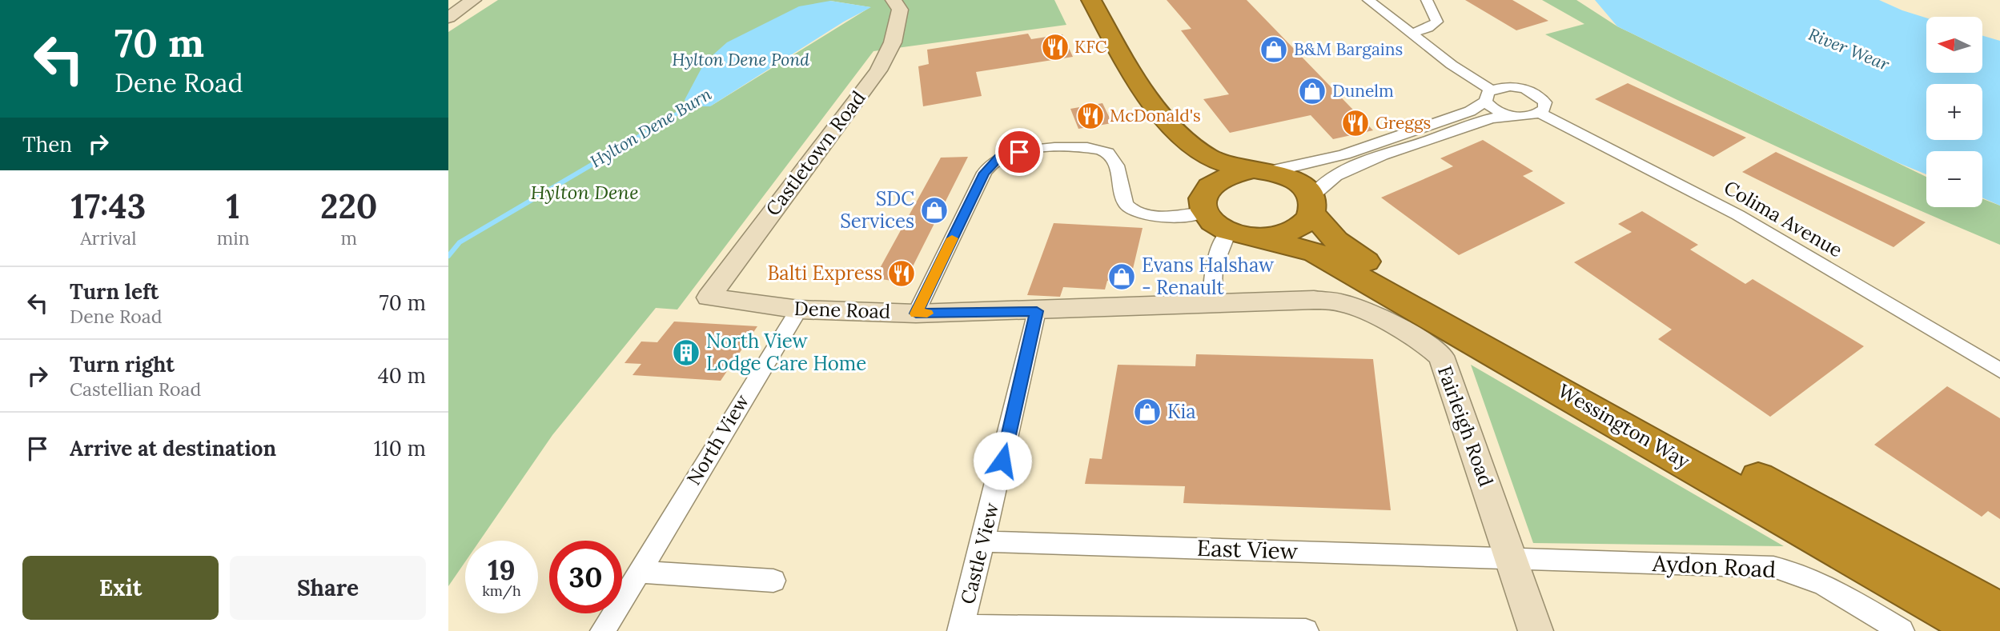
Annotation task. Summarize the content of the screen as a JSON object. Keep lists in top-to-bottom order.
{
  "streets": {
    "highway": ["Wessington Way"],
    "street": [
      "Castletown Road",
      "Colima Avenue",
      "Dene Road",
      "Fairleigh Road",
      "North View",
      "East View",
      "Castle View",
      "Aydon Road"
    ]
  },
  "crossings": [
    ["Castletown Road", "Dene Road"],
    ["Dene Road", "Fairleigh Road"],
    ["Dene Road", "North View"],
    ["Dene Road", "Castle View"],
    ["Fairleigh Road", "East View"],
    ["Fairleigh Road", "Aydon Road"],
    ["East View", "Castle View"],
    ["East View", "Aydon Road"]
  ],
  "water": ["River Wear", "Hylton Dene Pond", "Hylton Dene Burn"],
  "parks": ["Hylton Dene"],
  "places": {
    "restaurant": [
      "KFC",
      "McDonald's",
      "Greggs",
      "Balti Express"
    ],
    "shop": [
      "B&M Bargains",
      "Dunelm",
      "SDC Services",
      "Evans Halshaw - Renault",
      "Kia"
    ],
    "building": ["North View Lodge Care Home"]
  },
  "north": "left",
  "page": {
    "turn": ["70 m", "Dene Road"],
    "map_buttons": ["+", "−"],
    "then": "Then",
    "eta": [
      "17:43",
      "Arrival",
      "1",
      "min",
      "220",
      "m"
    ],
    "list": [
      {
        "name": "Turn left",
        "note": "Dene Road",
        "value": "70 m"
      },
      {
        "name": "Turn right",
        "note": "Castellian Road",
        "value": "40 m"
      },
      {
        "name": "Arrive at destination",
        "value": "110 m"
      }
    ],
    "speed": "19 km/h",
    "limit": "30",
    "buttons": ["Exit", "Share"]
  }
}
